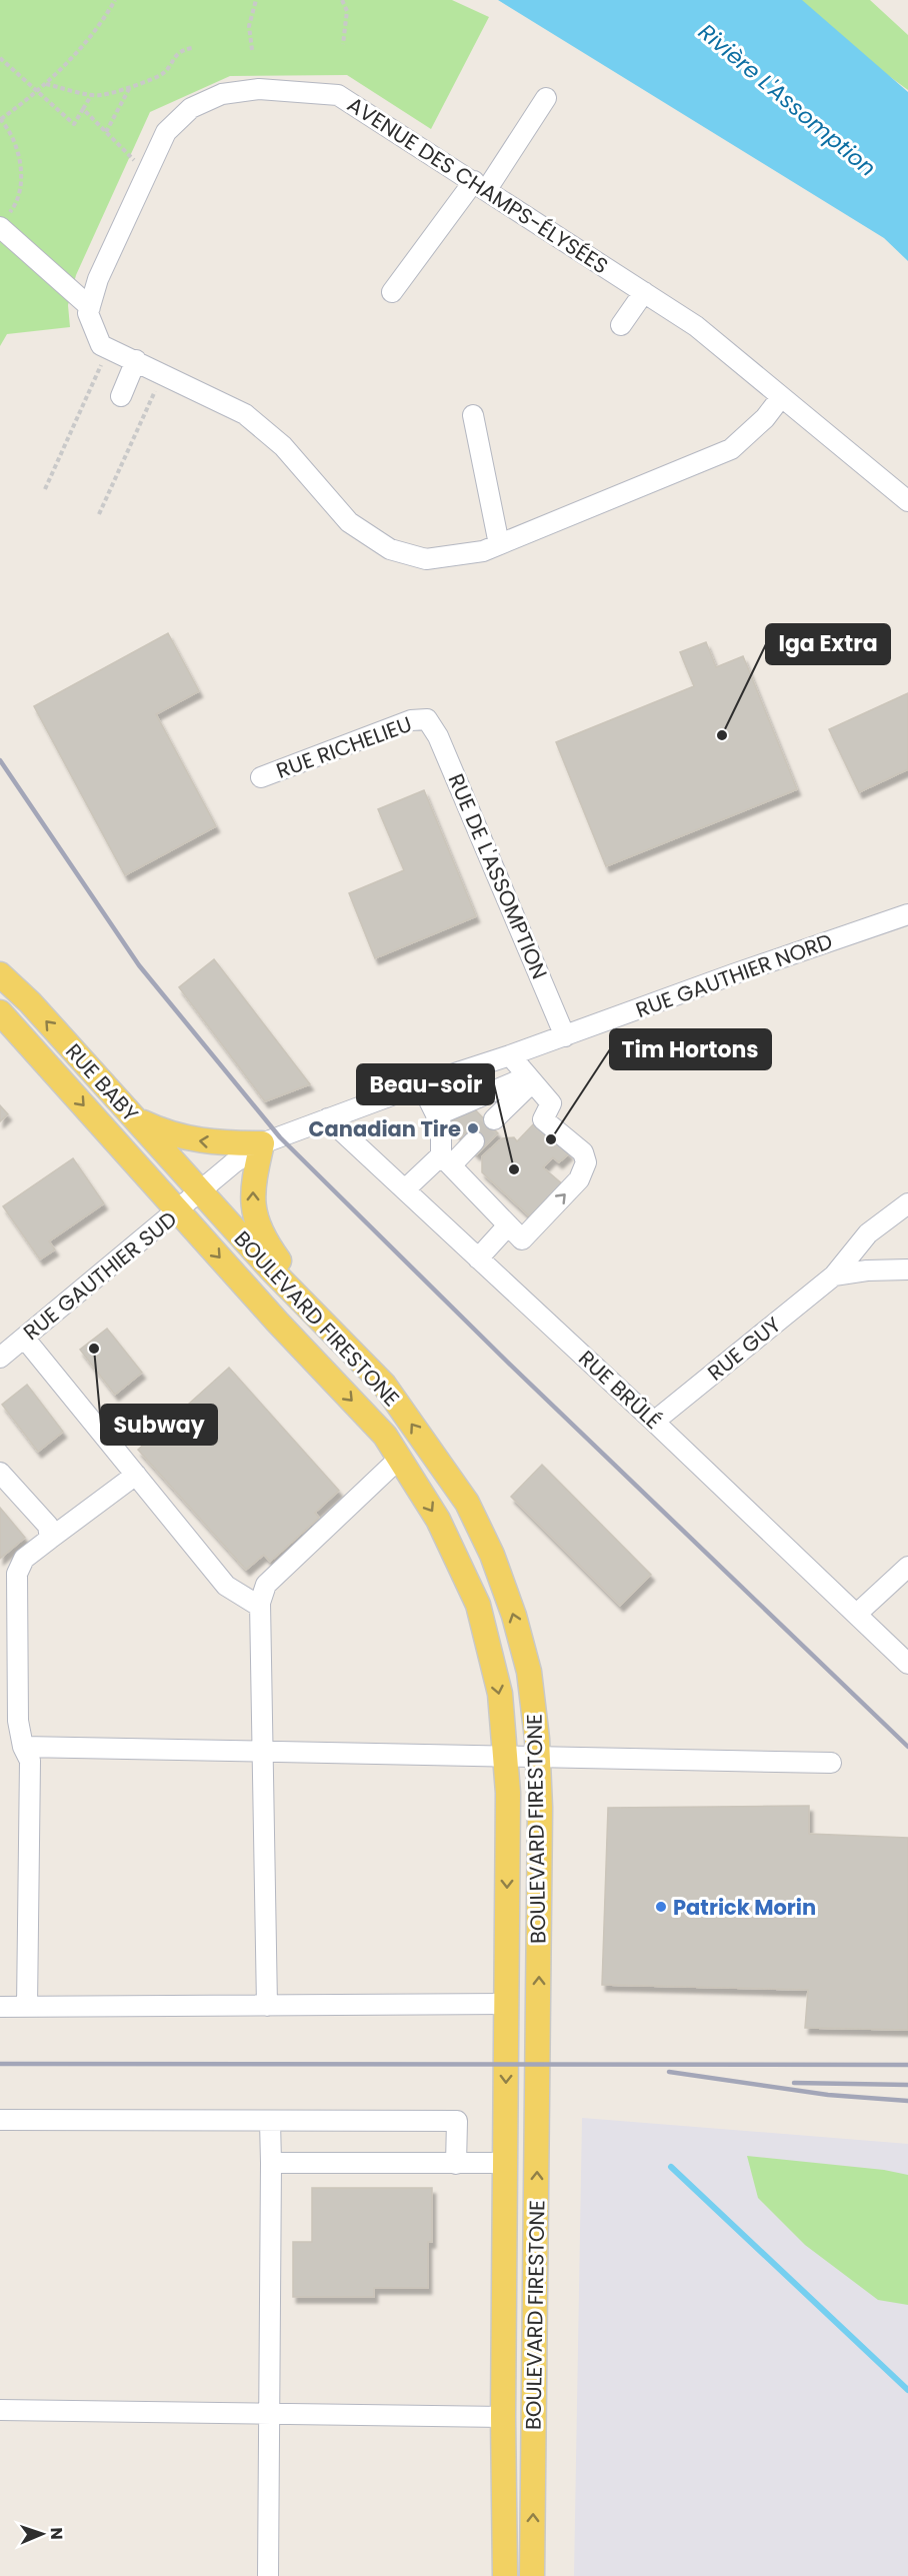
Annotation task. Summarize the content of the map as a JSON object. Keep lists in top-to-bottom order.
{
  "streets": {
    "main road": ["RUE BABY", "BOULEVARD FIRESTONE"],
    "street": [
      "AVENUE DES CHAMPS-ÉLYSÉES",
      "RUE RICHELIEU",
      "RUE DE L'ASSOMPTION",
      "RUE GAUTHIER NORD",
      "RUE GAUTHIER SUD",
      "RUE GUY",
      "RUE BRÛLÉ"
    ]
  },
  "crossings": [
    ["RUE RICHELIEU", "RUE DE L'ASSOMPTION"],
    ["RUE DE L'ASSOMPTION", "RUE GAUTHIER NORD"],
    ["RUE GAUTHIER NORD", "RUE BABY"],
    ["RUE GAUTHIER NORD", "RUE GAUTHIER SUD"],
    ["RUE GAUTHIER NORD", "BOULEVARD FIRESTONE"],
    ["RUE GAUTHIER NORD", "RUE BRÛLÉ"],
    ["RUE BABY", "RUE GAUTHIER SUD"],
    ["RUE BABY", "BOULEVARD FIRESTONE"],
    ["RUE GAUTHIER SUD", "BOULEVARD FIRESTONE"],
    ["RUE GUY", "RUE BRÛLÉ"]
  ],
  "water": ["Rivière L'Assomption"],
  "places": [
    "Iga Extra",
    "Canadian Tire",
    "Tim Hortons",
    "Beau-soir",
    "Subway",
    "Patrick Morin"
  ],
  "north": "right"
}
